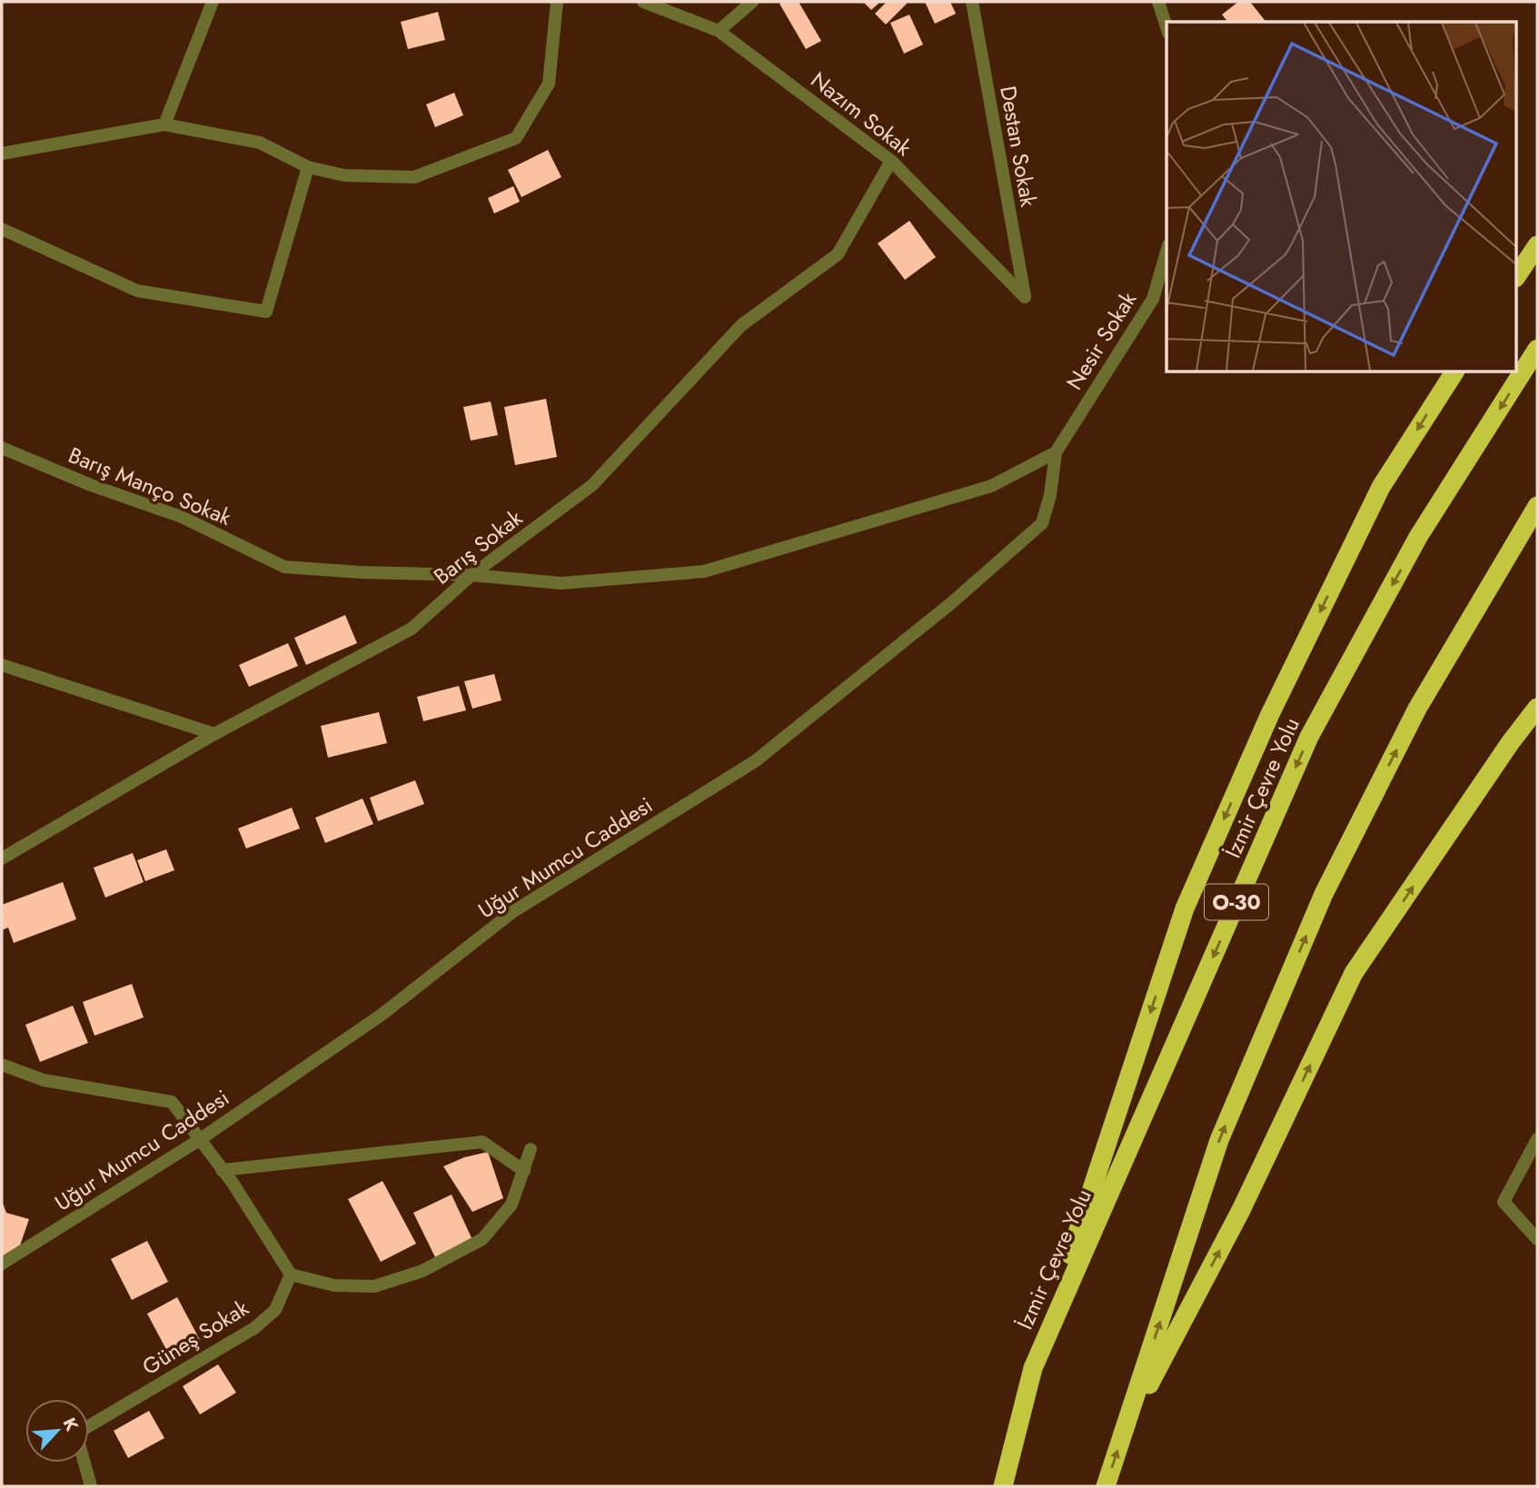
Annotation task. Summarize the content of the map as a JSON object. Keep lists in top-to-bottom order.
{
  "streets": {
    "highway": ["İzmir Çevre Yolu", "O-30"],
    "street": [
      "Nazım Sokak",
      "Destan Sokak",
      "Nesir Sokak",
      "Barış Manço Sokak",
      "Barış Sokak",
      "Uğur Mumcu Caddesi",
      "Güneş Sokak"
    ]
  },
  "crossings": [
    ["Nazım Sokak", "Destan Sokak"],
    ["Nazım Sokak", "Barış Sokak"],
    ["Nesir Sokak", "Barış Manço Sokak"],
    ["Nesir Sokak", "Uğur Mumcu Caddesi"],
    ["Barış Manço Sokak", "Barış Sokak"],
    ["Barış Manço Sokak", "Uğur Mumcu Caddesi"]
  ],
  "north": "top right"
}
